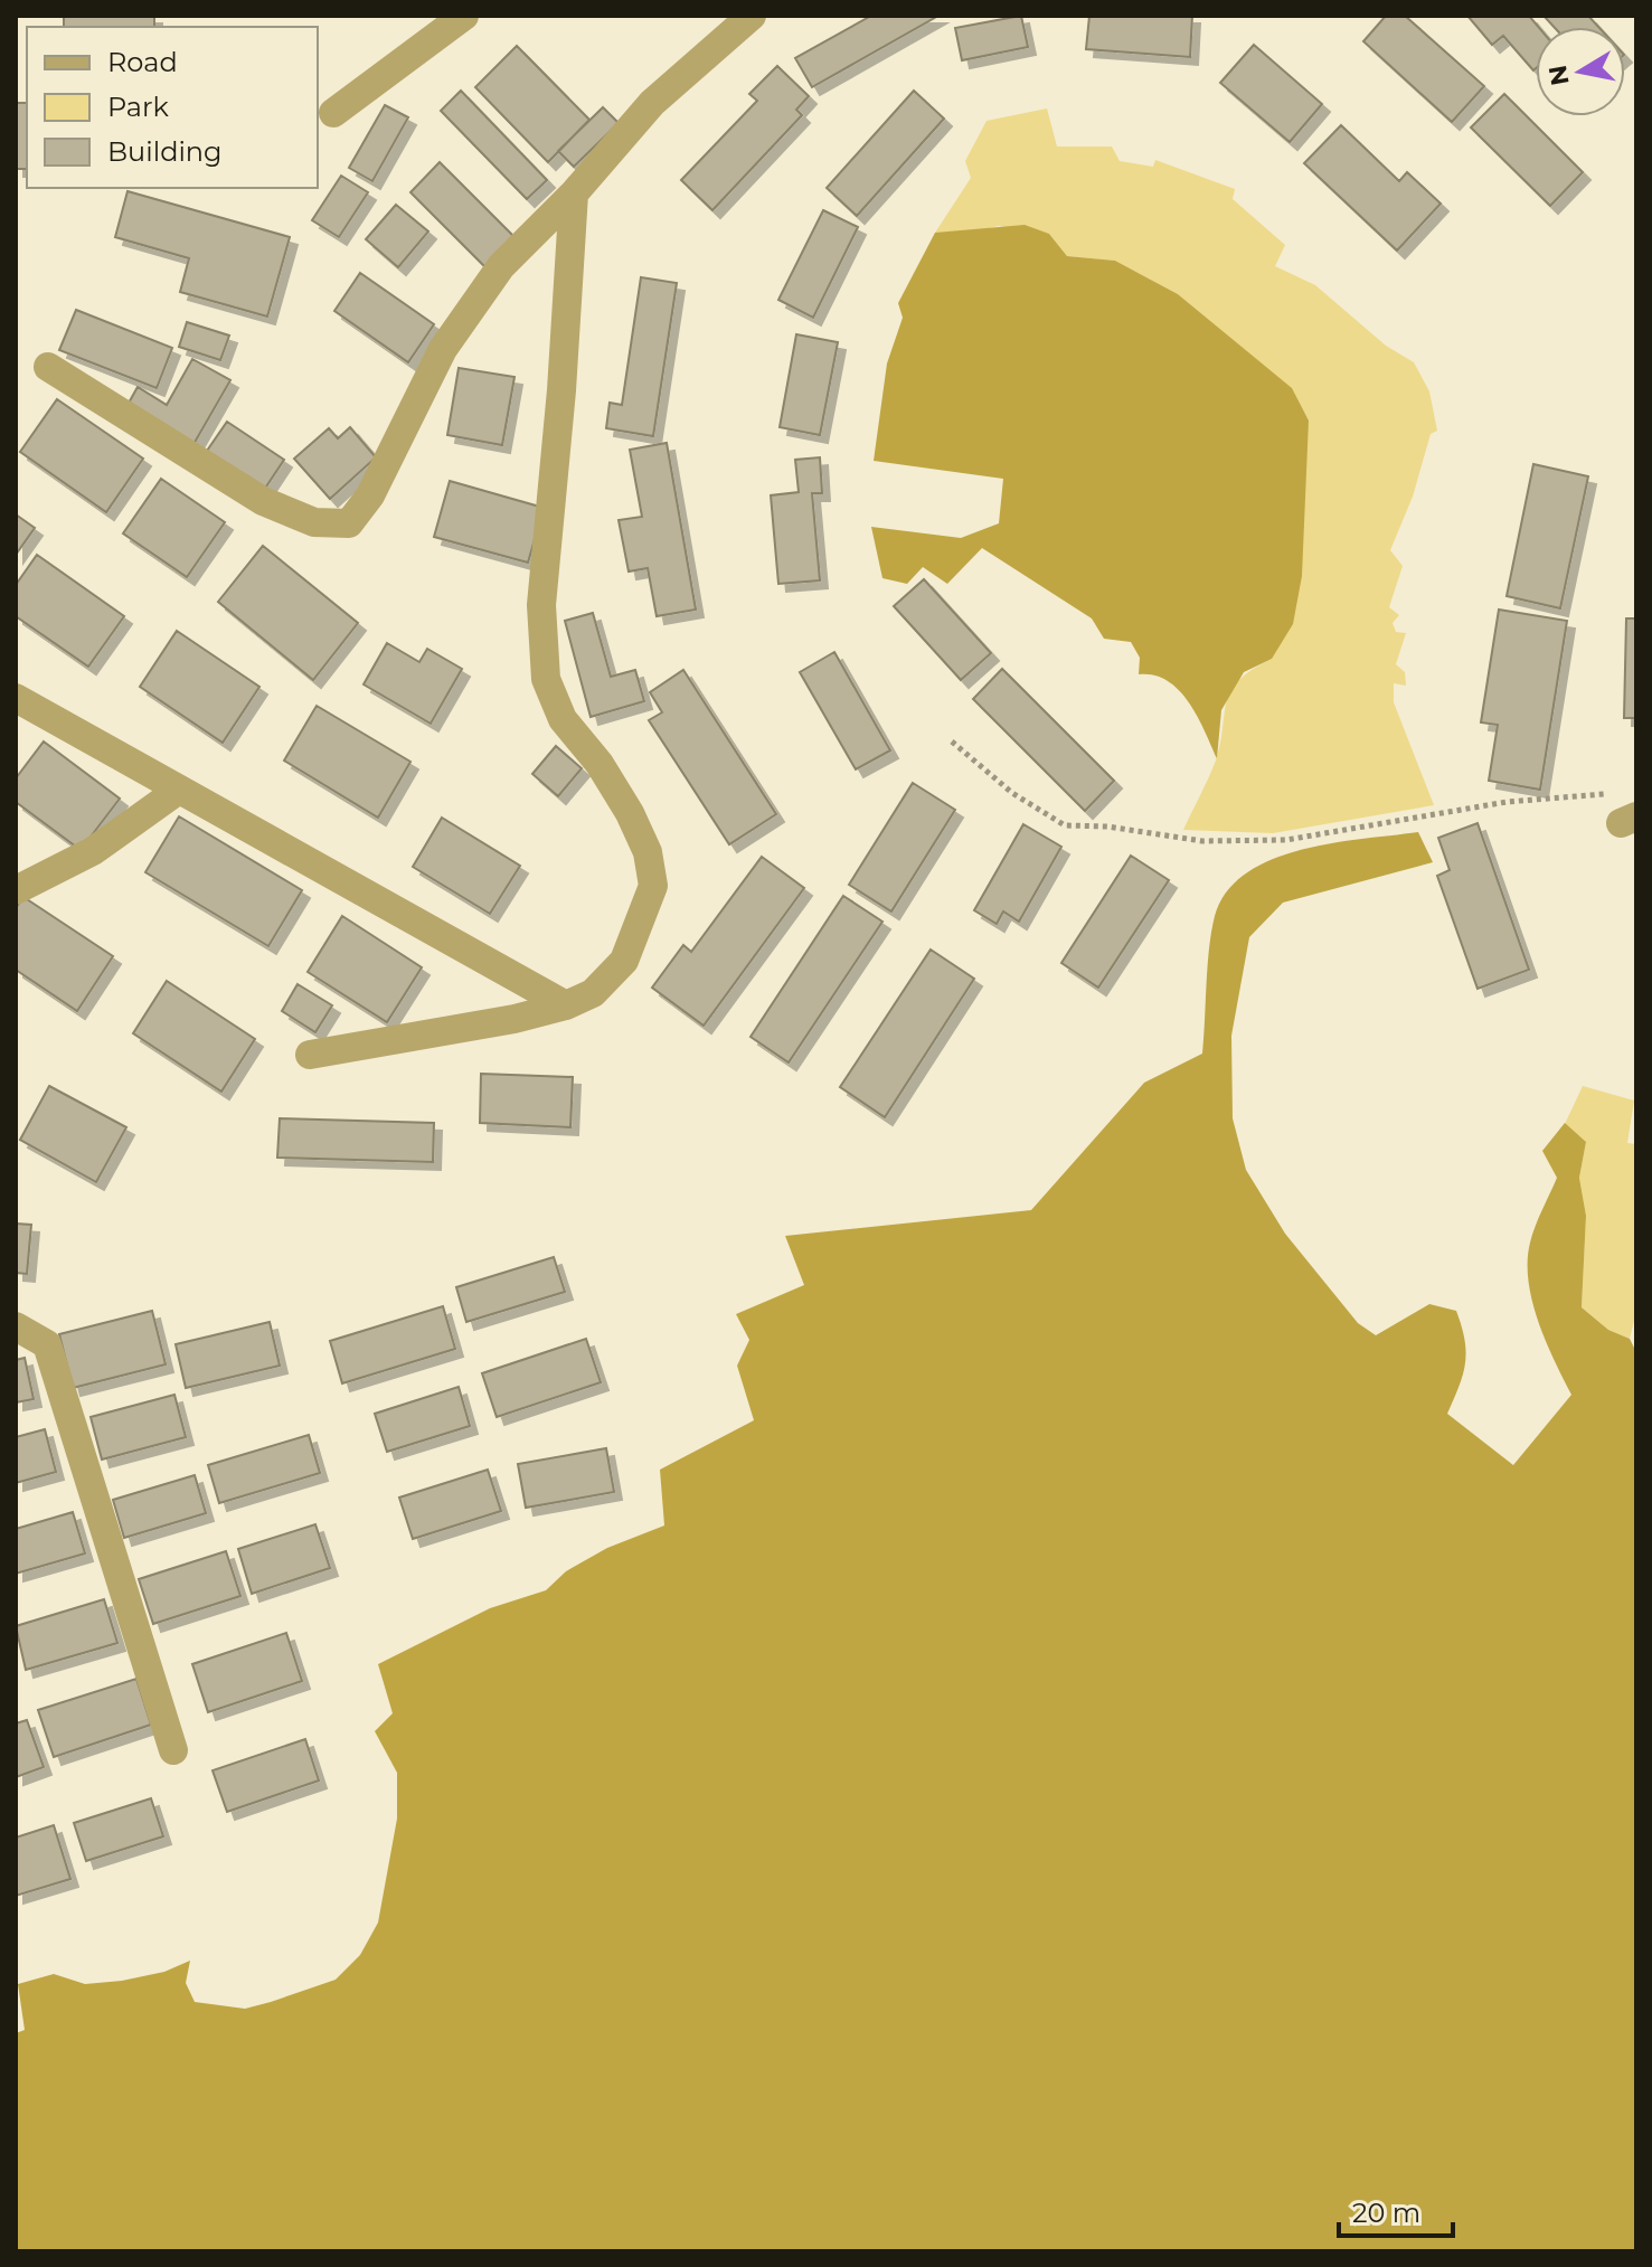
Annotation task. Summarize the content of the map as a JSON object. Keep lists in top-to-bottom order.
{
  "legend": ["Road", "Park", "Building"],
  "scale_bar": "20 m",
  "north": "left"
}
